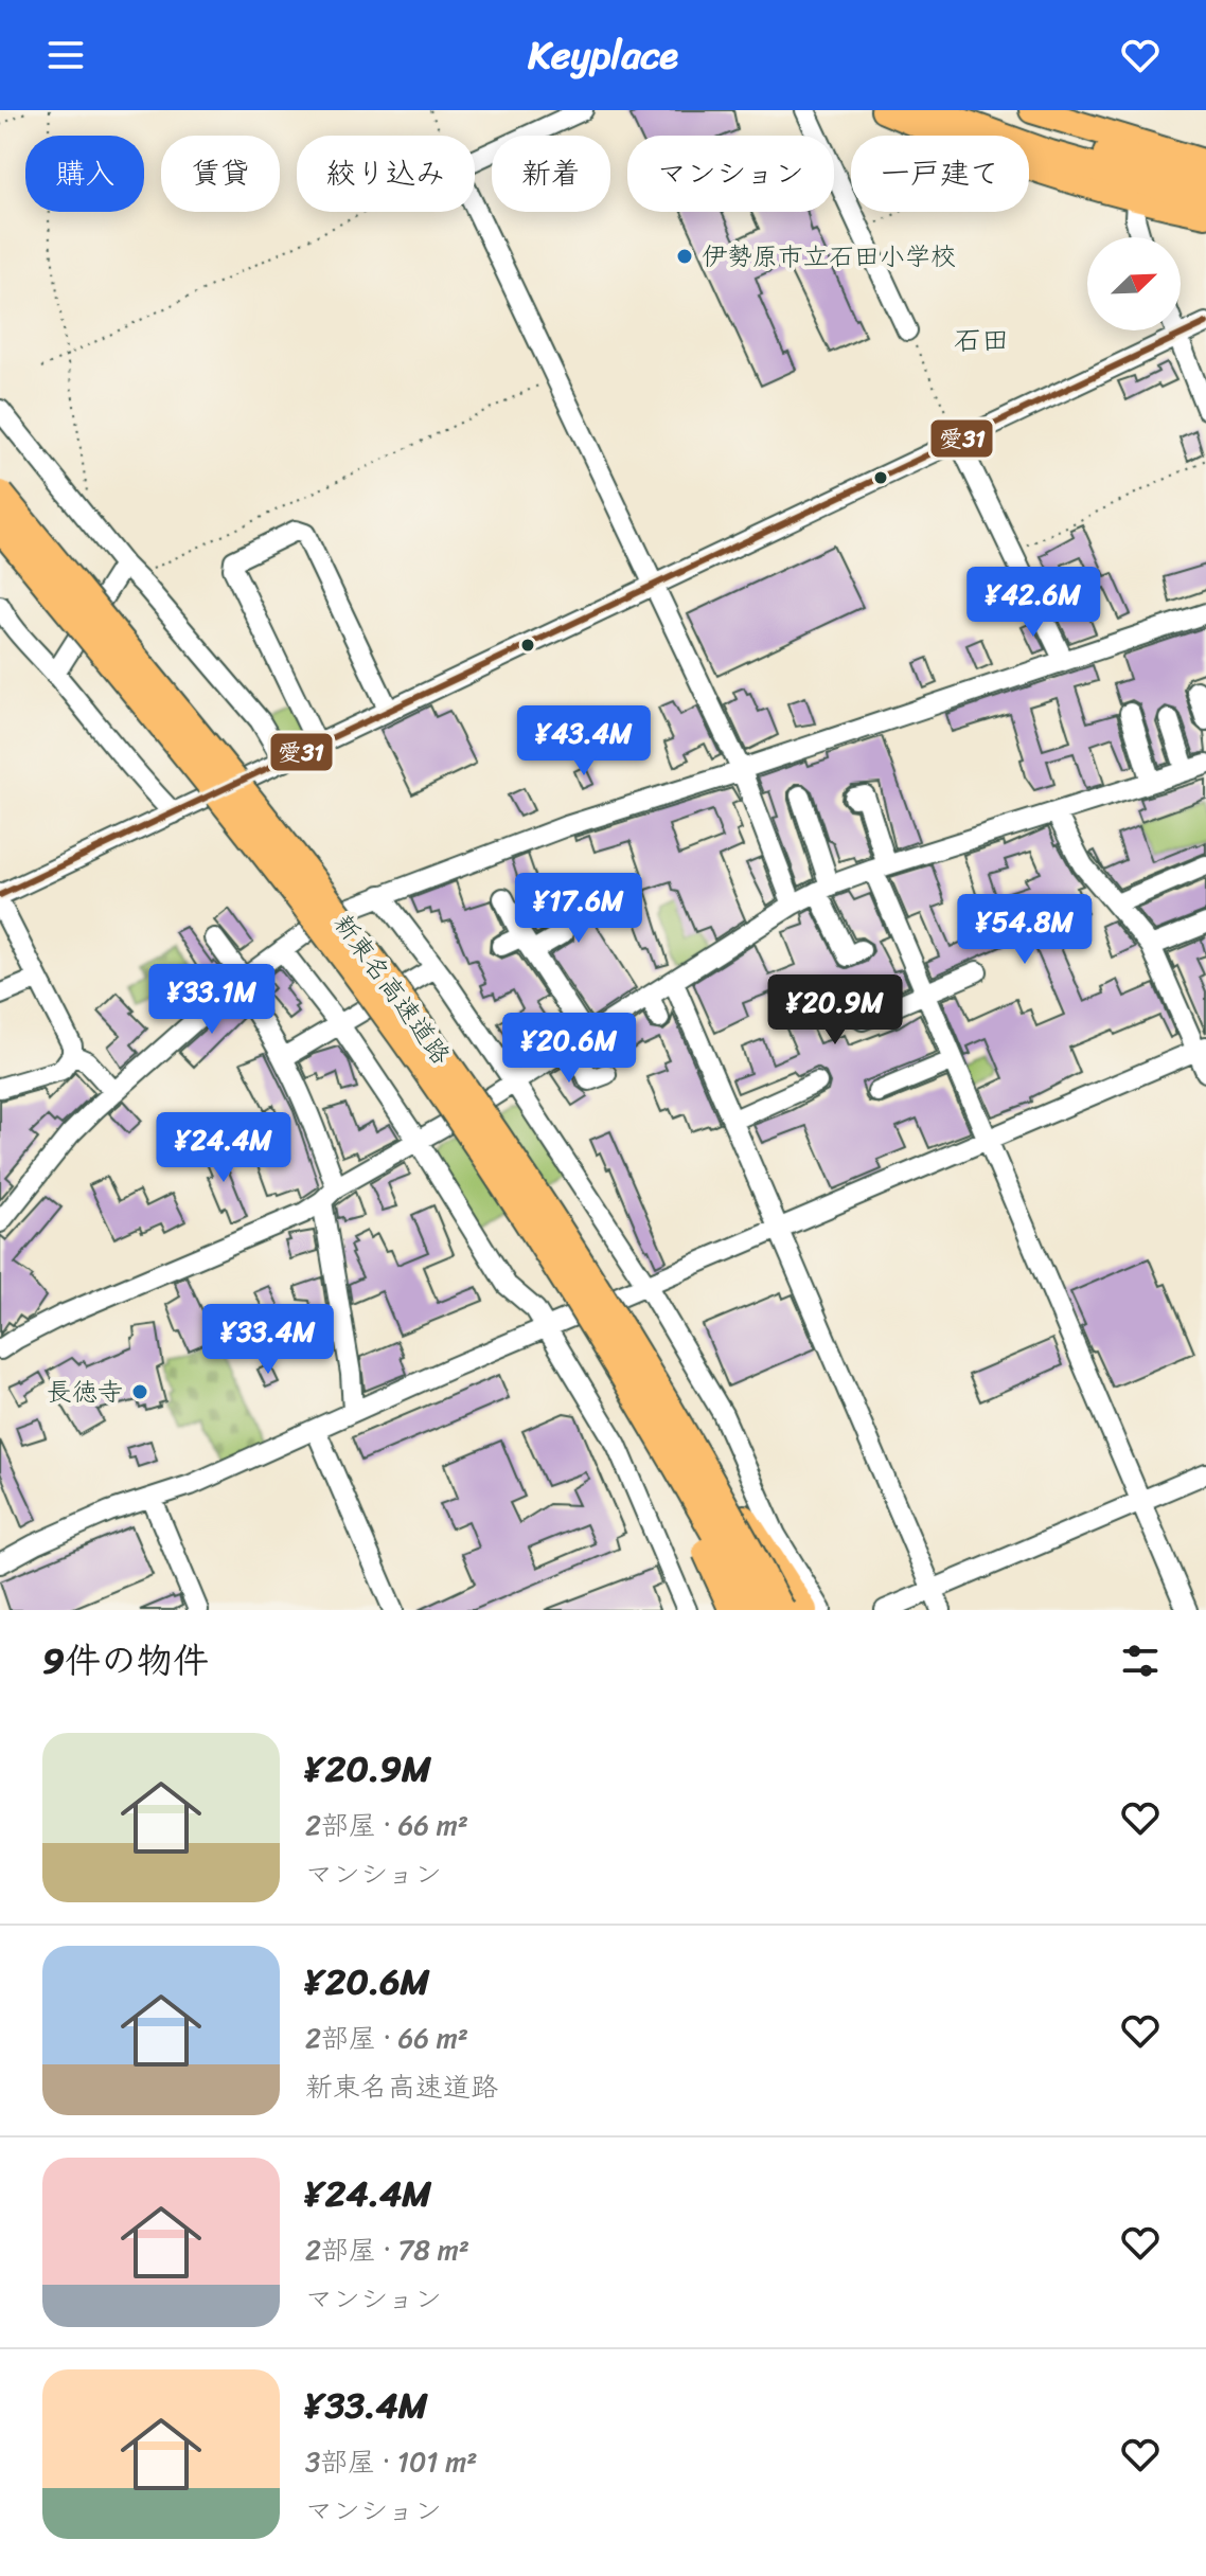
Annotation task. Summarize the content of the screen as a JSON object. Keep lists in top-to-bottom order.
{
  "streets": {
    "highway": ["新東名高速道路"]
  },
  "districts": ["石田"],
  "places": ["伊勢原市立石田小学校", "長徳寺"],
  "lines": ["transit line 愛31"],
  "north": "top right",
  "page": {
    "header": "Keyplace",
    "chip": [
      "購入",
      "賃貸",
      "絞り込み",
      "新着",
      "マンション",
      "一戸建て"
    ],
    "price": [
      "¥42.6M",
      "¥43.4M",
      "¥17.6M",
      "¥54.8M",
      "¥33.1M",
      "¥20.9M",
      "¥20.6M",
      "¥24.4M",
      "¥33.4M"
    ],
    "heading": "9件の物件",
    "list": [
      {
        "name": "¥20.9M",
        "note": "2部屋 · 66 m² · マンション"
      },
      {
        "name": "¥20.6M",
        "note": "2部屋 · 66 m² · 新東名高速道路"
      },
      {
        "name": "¥24.4M",
        "note": "2部屋 · 78 m² · マンション"
      },
      {
        "name": "¥33.4M",
        "note": "3部屋 · 101 m² · マンション"
      }
    ]
  }
}
